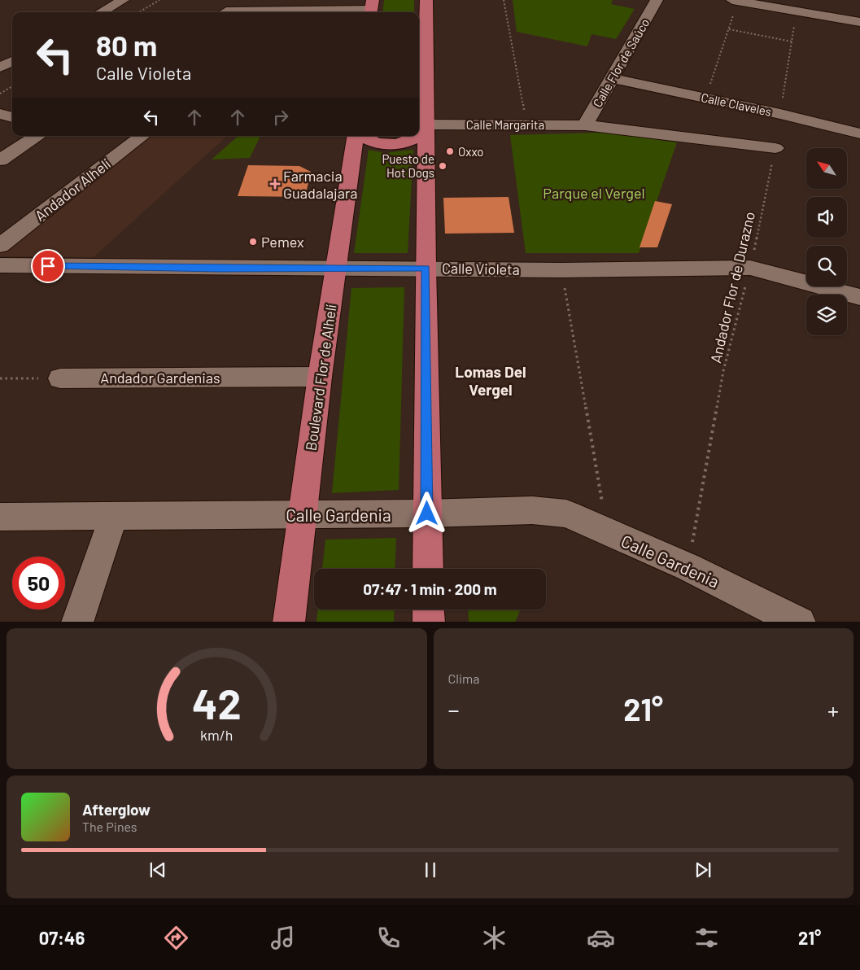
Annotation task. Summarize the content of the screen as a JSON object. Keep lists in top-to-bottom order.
{
  "streets": {
    "main road": ["Boulevard Flor de Alhelí"],
    "street": [
      "Calle Flor de Saúco",
      "Calle Claveles",
      "Calle Margarita",
      "Andador Alhelí",
      "Calle Violeta",
      "Andador Gardenias",
      "Calle Gardenia"
    ],
    "path": ["Andador Flor de Durazno"]
  },
  "crossings": [
    ["Calle Flor de Saúco", "Calle Claveles"],
    ["Calle Flor de Saúco", "Calle Margarita"],
    ["Calle Margarita", "Andador Flor de Durazno"],
    ["Calle Violeta", "Andador Flor de Durazno"],
    ["Calle Violeta", "Boulevard Flor de Alhelí"],
    ["Andador Flor de Durazno", "Calle Gardenia"],
    ["Andador Gardenias", "Boulevard Flor de Alhelí"],
    ["Boulevard Flor de Alhelí", "Calle Gardenia"]
  ],
  "districts": ["Lomas Del Vergel"],
  "parks": ["Parque el Vergel"],
  "places": {
    "other": ["Oxxo", "Puesto de Hot Dogs", "Pemex"],
    "health": ["Farmacia Guadalajara"]
  },
  "north": "top left",
  "page": {
    "turn": ["80 m", "Calle Violeta"],
    "limit": "50",
    "trip": "07:47 · 1 min · 200 m",
    "tile": "Clima",
    "heat": ["−", "21°", "+"],
    "song": ["Afterglow", "The Pines"],
    "tabs": ["07:46", "21°"],
    "gauge": ["42", "km/h"]
  }
}
